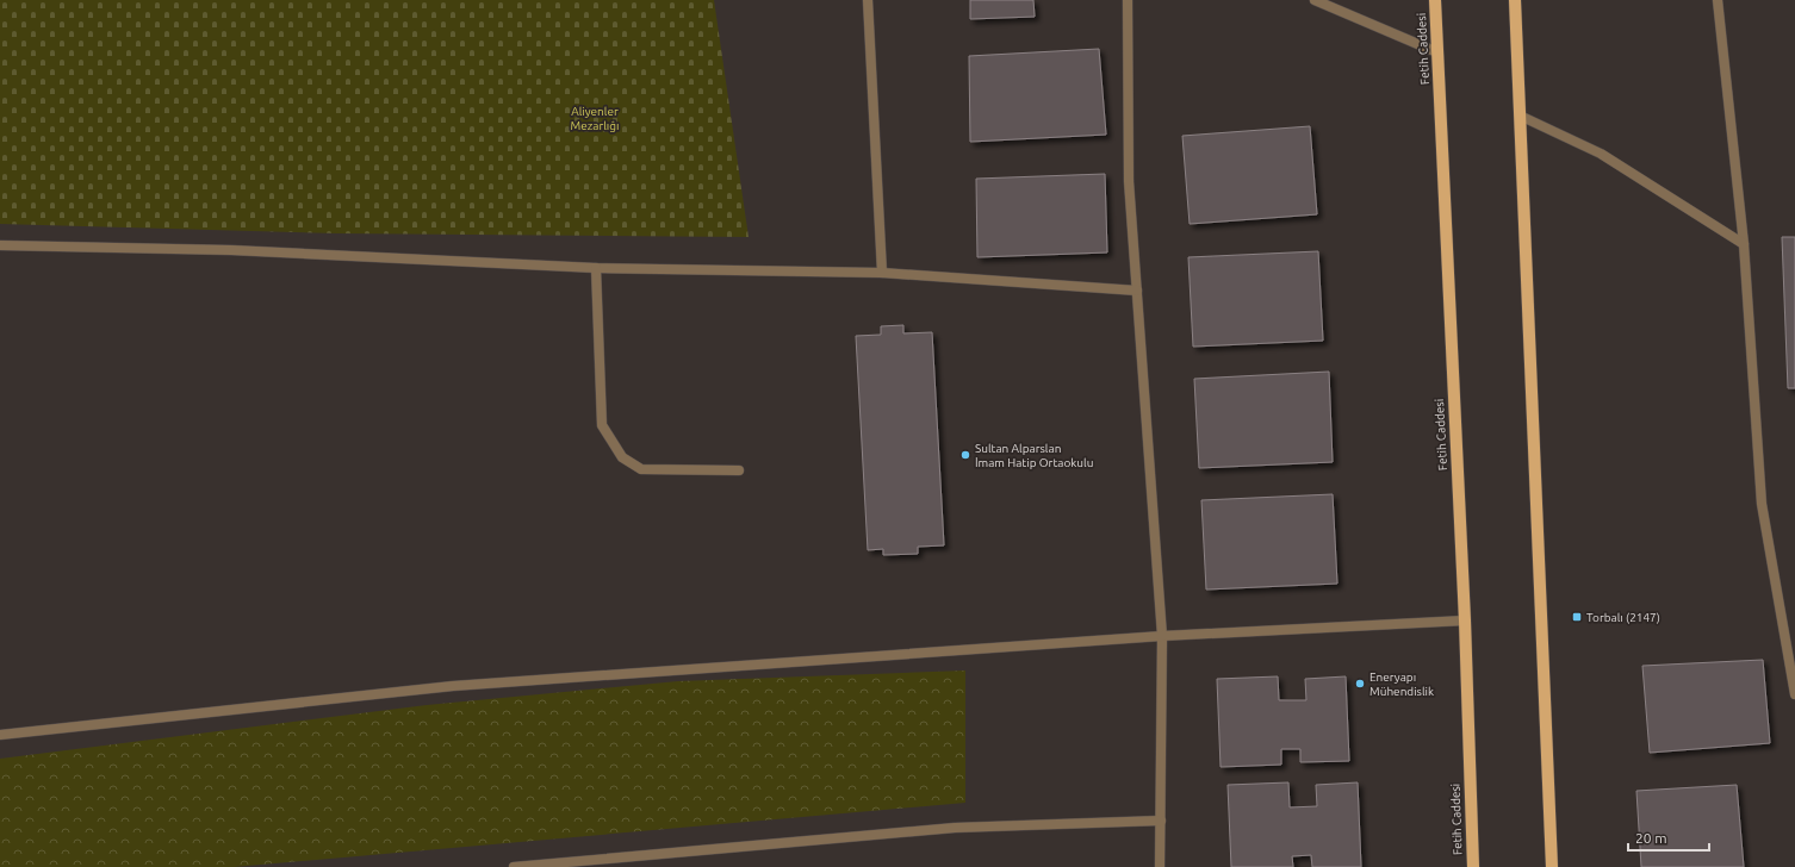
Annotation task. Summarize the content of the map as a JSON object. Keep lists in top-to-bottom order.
{
  "streets": {
    "main road": ["Fetih Caddesi"]
  },
  "parks": ["Aliyenler Mezarlığı"],
  "places": {
    "other": ["Sultan Alparslan İmam Hatip Ortaokulu", "Eneryapı Mühendislik"],
    "transit": ["Torbalı (2147)"]
  },
  "scale_bar": "20 m"
}
